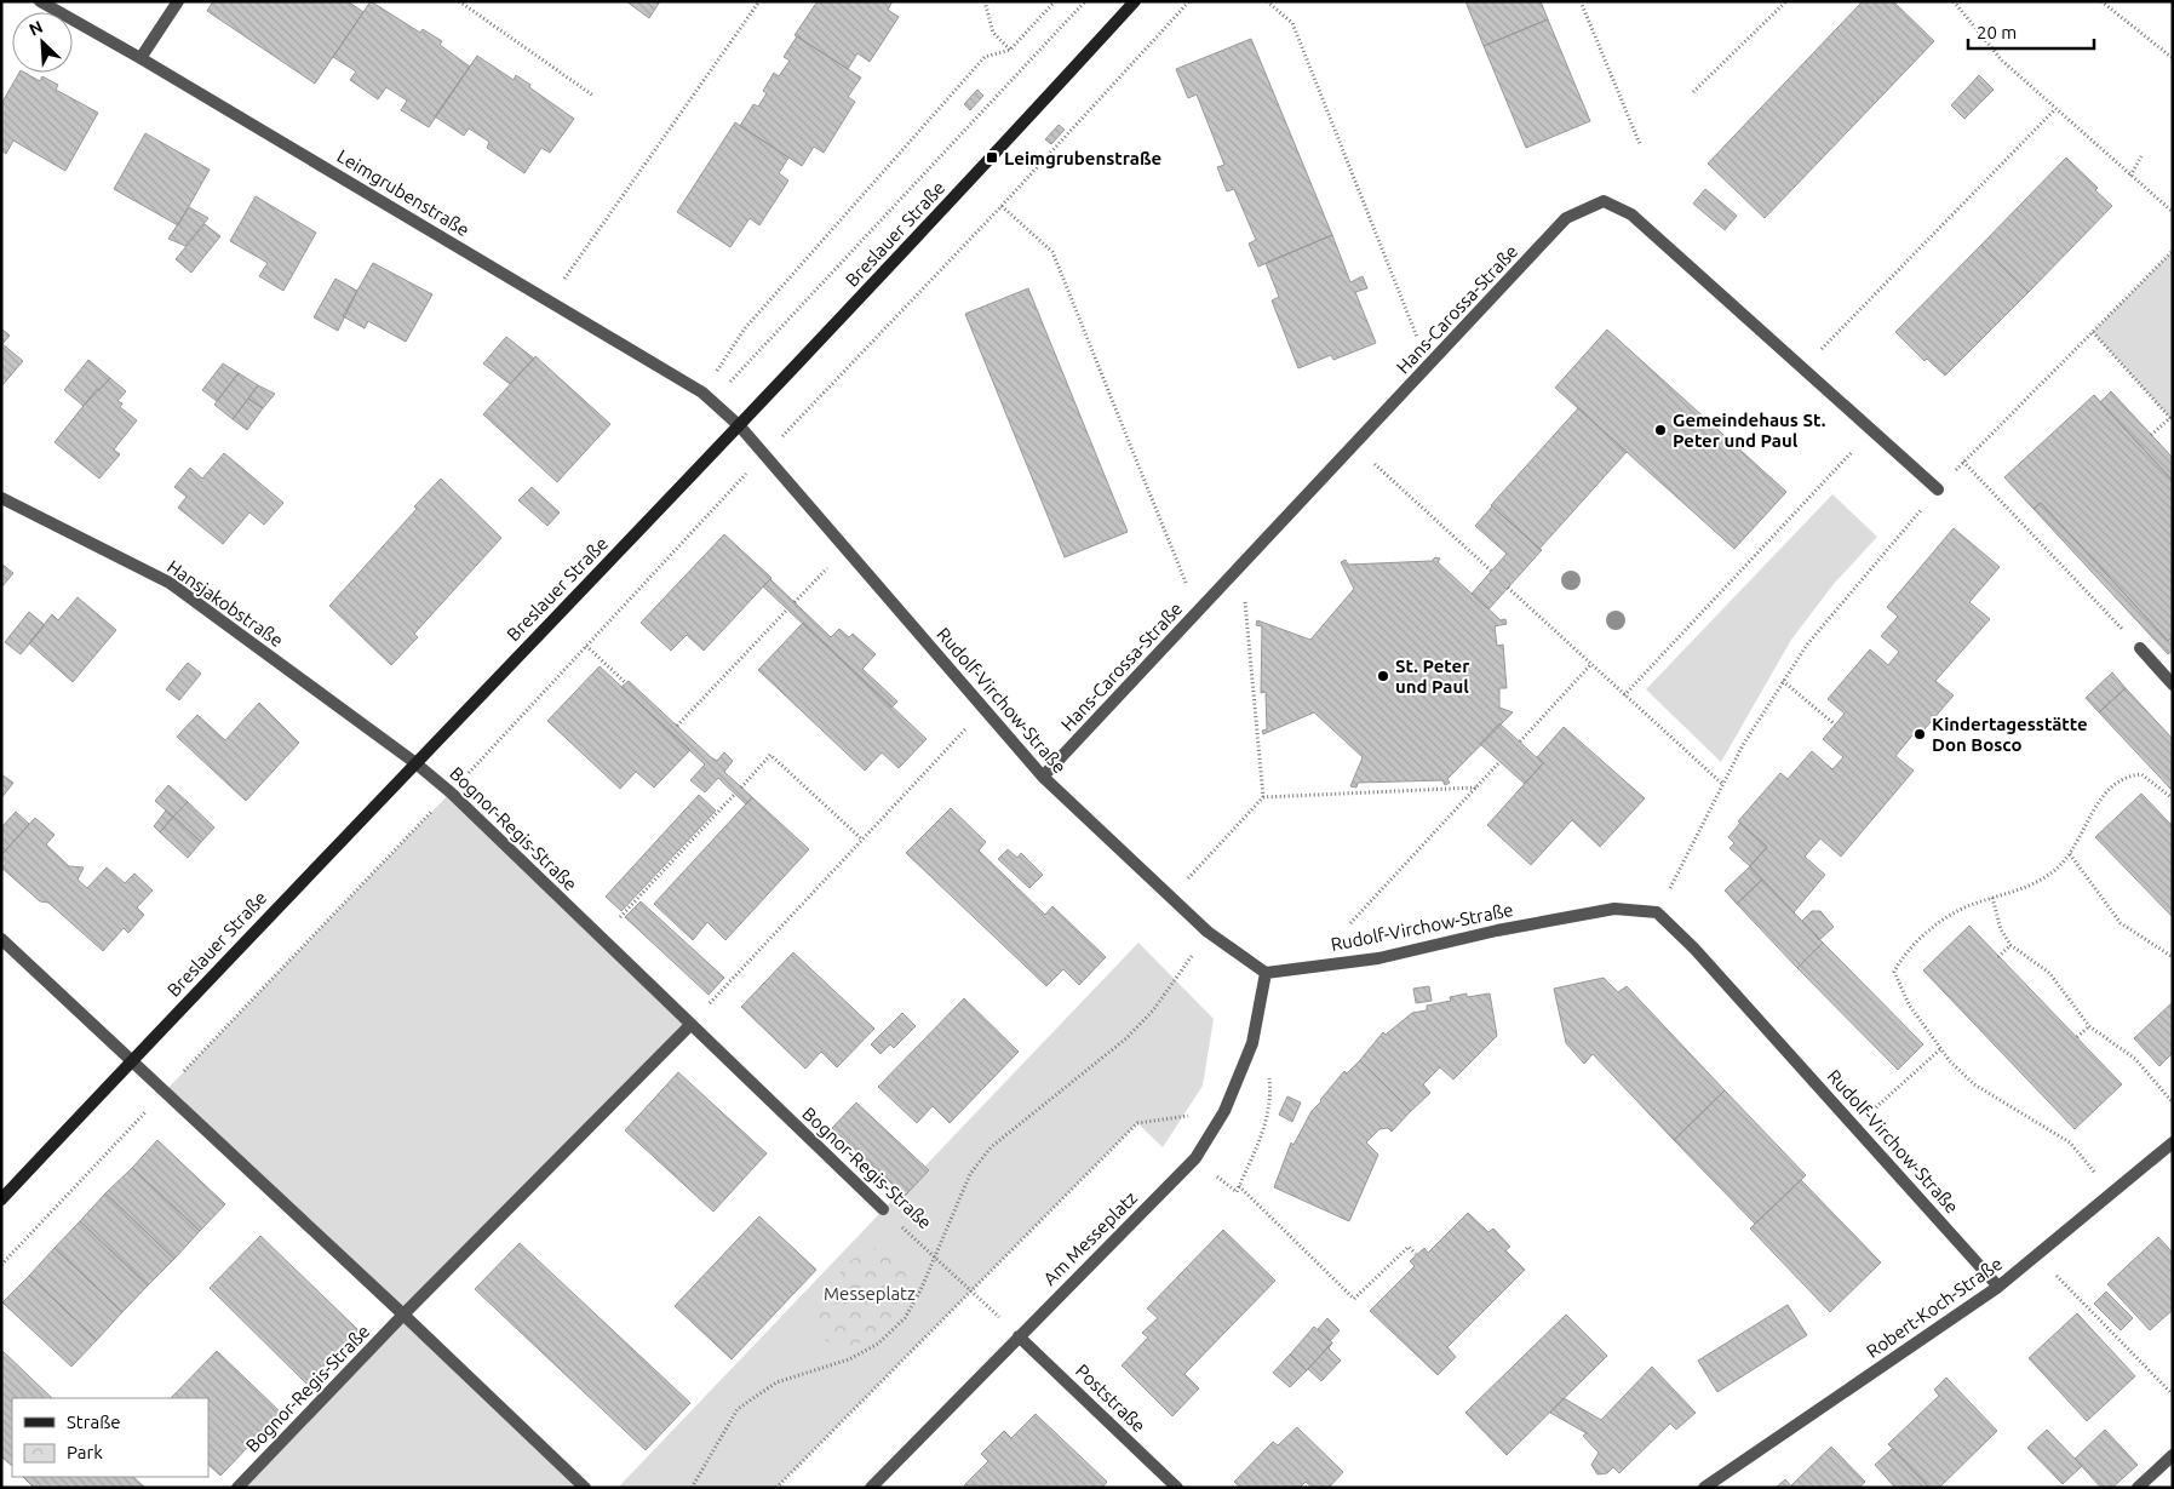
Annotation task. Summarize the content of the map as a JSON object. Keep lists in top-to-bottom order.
{
  "streets": {
    "street": [
      "Leimgrubenstraße",
      "Breslauer Straße",
      "Hans-Carossa-Straße",
      "Hansjakobstraße",
      "Rudolf-Virchow-Straße",
      "Bognor-Regis-Straße",
      "Am Messeplatz",
      "Robert-Koch-Straße",
      "Poststraße"
    ]
  },
  "crossings": [
    ["Leimgrubenstraße", "Breslauer Straße"],
    ["Leimgrubenstraße", "Rudolf-Virchow-Straße"],
    ["Breslauer Straße", "Hansjakobstraße"],
    ["Breslauer Straße", "Rudolf-Virchow-Straße"],
    ["Breslauer Straße", "Bognor-Regis-Straße"],
    ["Hans-Carossa-Straße", "Rudolf-Virchow-Straße"],
    ["Hansjakobstraße", "Bognor-Regis-Straße"],
    ["Rudolf-Virchow-Straße", "Am Messeplatz"],
    ["Rudolf-Virchow-Straße", "Robert-Koch-Straße"],
    ["Bognor-Regis-Straße", "Am Messeplatz"],
    ["Bognor-Regis-Straße", "Poststraße"],
    ["Am Messeplatz", "Poststraße"]
  ],
  "parks": ["Messeplatz"],
  "places": {
    "transit": ["Leimgrubenstraße"],
    "other": ["Gemeindehaus St. Peter und Paul", "St. Peter und Paul", "Kindertagesstätte Don Bosco"]
  },
  "legend": ["Straße", "Park"],
  "scale_bar": "20 m",
  "north": "top left"
}
